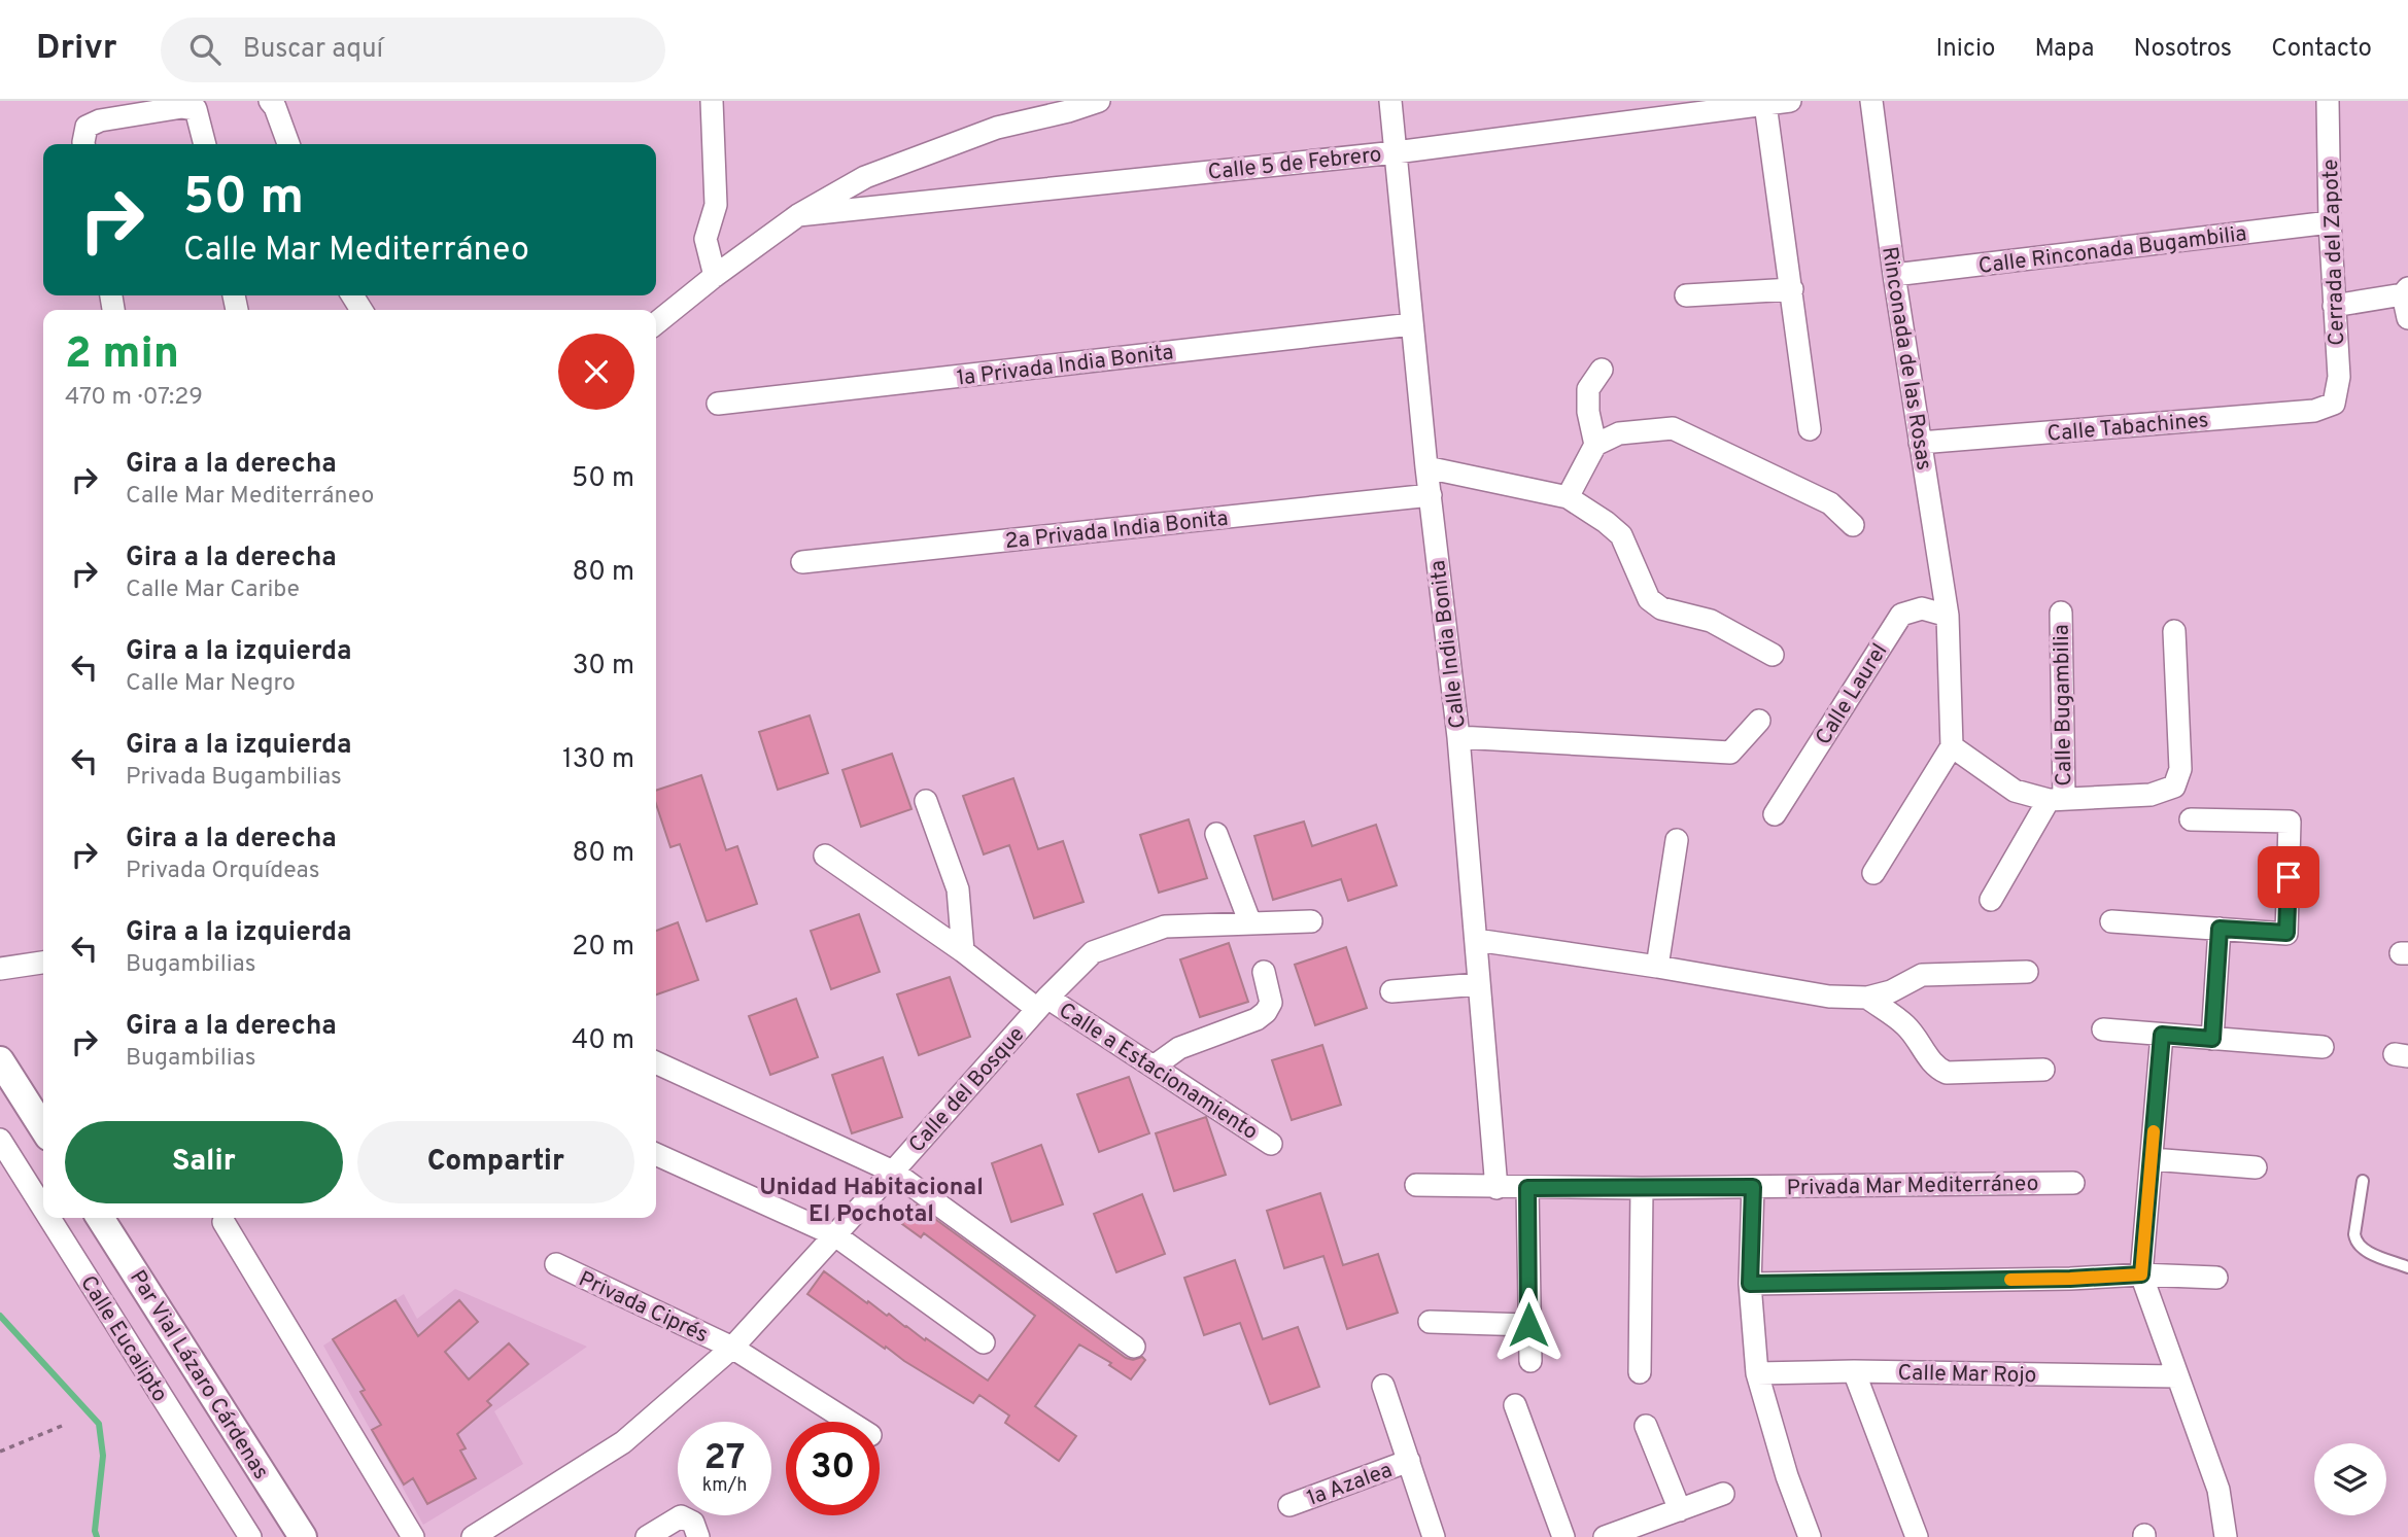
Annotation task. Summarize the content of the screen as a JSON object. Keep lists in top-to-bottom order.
{
  "streets": {
    "street": [
      "Calle 5 de Febrero",
      "Calle Rinconada Bugambilia",
      "Cerrada del Zapote",
      "Rinconada de las Rosas",
      "1a Privada India Bonita",
      "Calle Tabachines",
      "2a Privada India Bonita",
      "Calle India Bonita",
      "Calle Laurel",
      "Calle Bugambilia",
      "Calle a Estacionamiento",
      "Calle del Bosque",
      "Privada Mar Mediterráneo",
      "Privada Ciprés",
      "Calle Eucalipto",
      "Calle Mar Rojo",
      "Par Vial Lázaro Cárdenas",
      "1a Azalea"
    ]
  },
  "crossings": [
    ["Calle 5 de Febrero", "Calle India Bonita"],
    ["Calle Rinconada Bugambilia", "Cerrada del Zapote"],
    ["Calle Rinconada Bugambilia", "Rinconada de las Rosas"],
    ["Cerrada del Zapote", "Calle Tabachines"],
    ["Rinconada de las Rosas", "Calle Tabachines"],
    ["Rinconada de las Rosas", "Calle Laurel"],
    ["1a Privada India Bonita", "Calle India Bonita"],
    ["2a Privada India Bonita", "Calle India Bonita"],
    ["Calle India Bonita", "Privada Mar Mediterráneo"],
    ["Calle a Estacionamiento", "Calle del Bosque"],
    ["Calle del Bosque", "Privada Ciprés"]
  ],
  "districts": ["Unidad Habitacional El Pochotal"],
  "page": {
    "header": "Drivr",
    "search": "Buscar aquí",
    "nav": [
      "Inicio",
      "Mapa",
      "Nosotros",
      "Contacto"
    ],
    "turn": ["50 m", "Calle Mar Mediterráneo"],
    "heading": ["2 min", "470 m · 07:29"],
    "list": [
      {
        "name": "Gira a la derecha",
        "note": "Calle Mar Mediterráneo",
        "value": "50 m"
      },
      {
        "name": "Gira a la derecha",
        "note": "Calle Mar Caribe",
        "value": "80 m"
      },
      {
        "name": "Gira a la izquierda",
        "note": "Calle Mar Negro",
        "value": "30 m"
      },
      {
        "name": "Gira a la izquierda",
        "note": "Privada Bugambilias",
        "value": "130 m"
      },
      {
        "name": "Gira a la derecha",
        "note": "Privada Orquídeas",
        "value": "80 m"
      },
      {
        "name": "Gira a la izquierda",
        "note": "Bugambilias",
        "value": "20 m"
      },
      {
        "name": "Gira a la derecha",
        "note": "Bugambilias",
        "value": "40 m"
      }
    ],
    "buttons": ["Salir", "Compartir"],
    "speed": "27 km/h",
    "limit": "30"
  }
}
